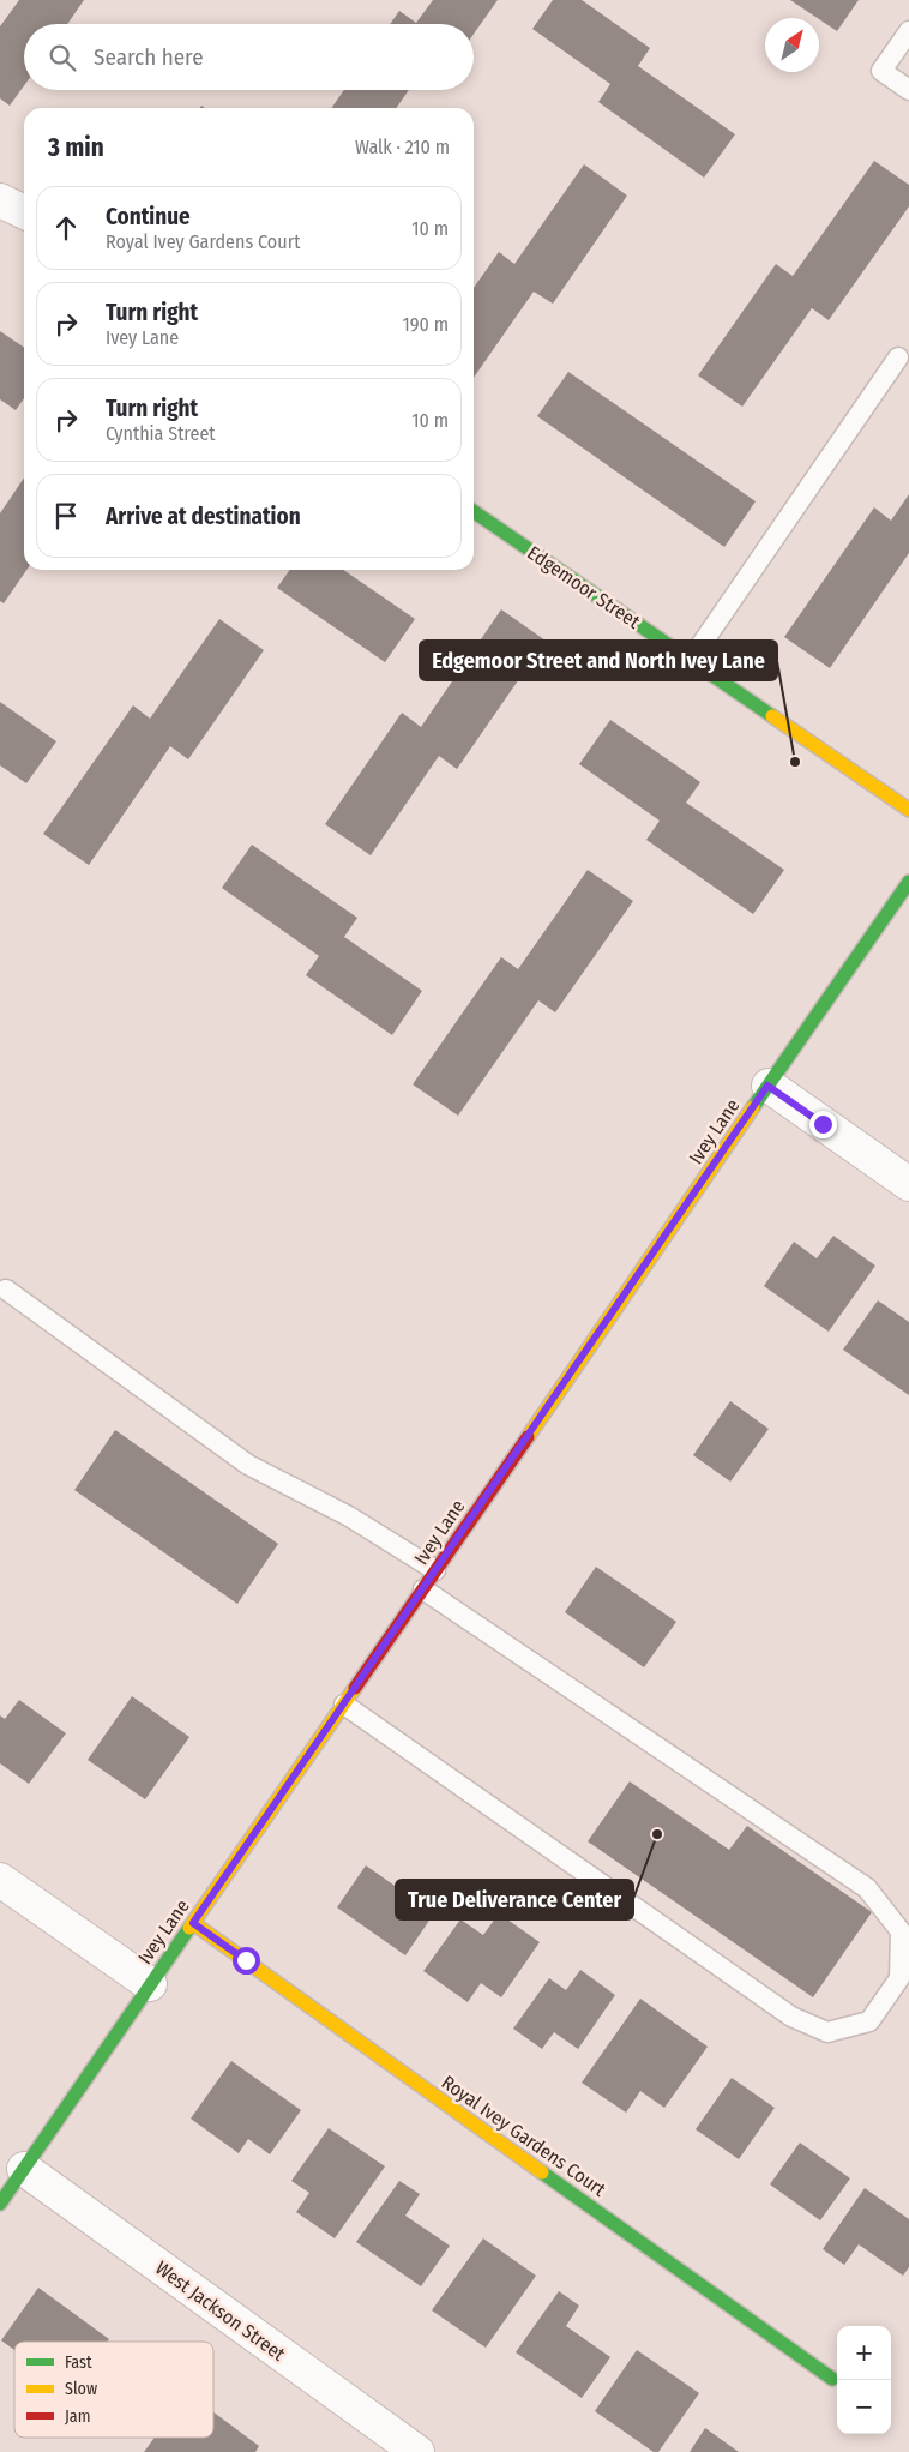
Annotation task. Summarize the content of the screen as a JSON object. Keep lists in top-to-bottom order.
{
  "streets": {
    "street": [
      "Edgemoor Street",
      "Ivey Lane",
      "Royal Ivey Gardens Court",
      "West Jackson Street"
    ]
  },
  "crossings": [
    ["Ivey Lane", "Royal Ivey Gardens Court"],
    ["Ivey Lane", "West Jackson Street"]
  ],
  "places": ["Edgemoor Street and North Ivey Lane", "True Deliverance Center"],
  "legend": ["Fast", "Slow", "Jam"],
  "north": "top right",
  "page": {
    "search": "Search here",
    "heading": ["3 min", "Walk · 210 m"],
    "list": [
      ["Continue", "Royal Ivey Gardens Court", "10 m"],
      ["Turn right", "Ivey Lane", "190 m"],
      ["Turn right", "Cynthia Street", "10 m"],
      "Arrive at destination"
    ],
    "map_buttons": ["+", "−"]
  }
}
